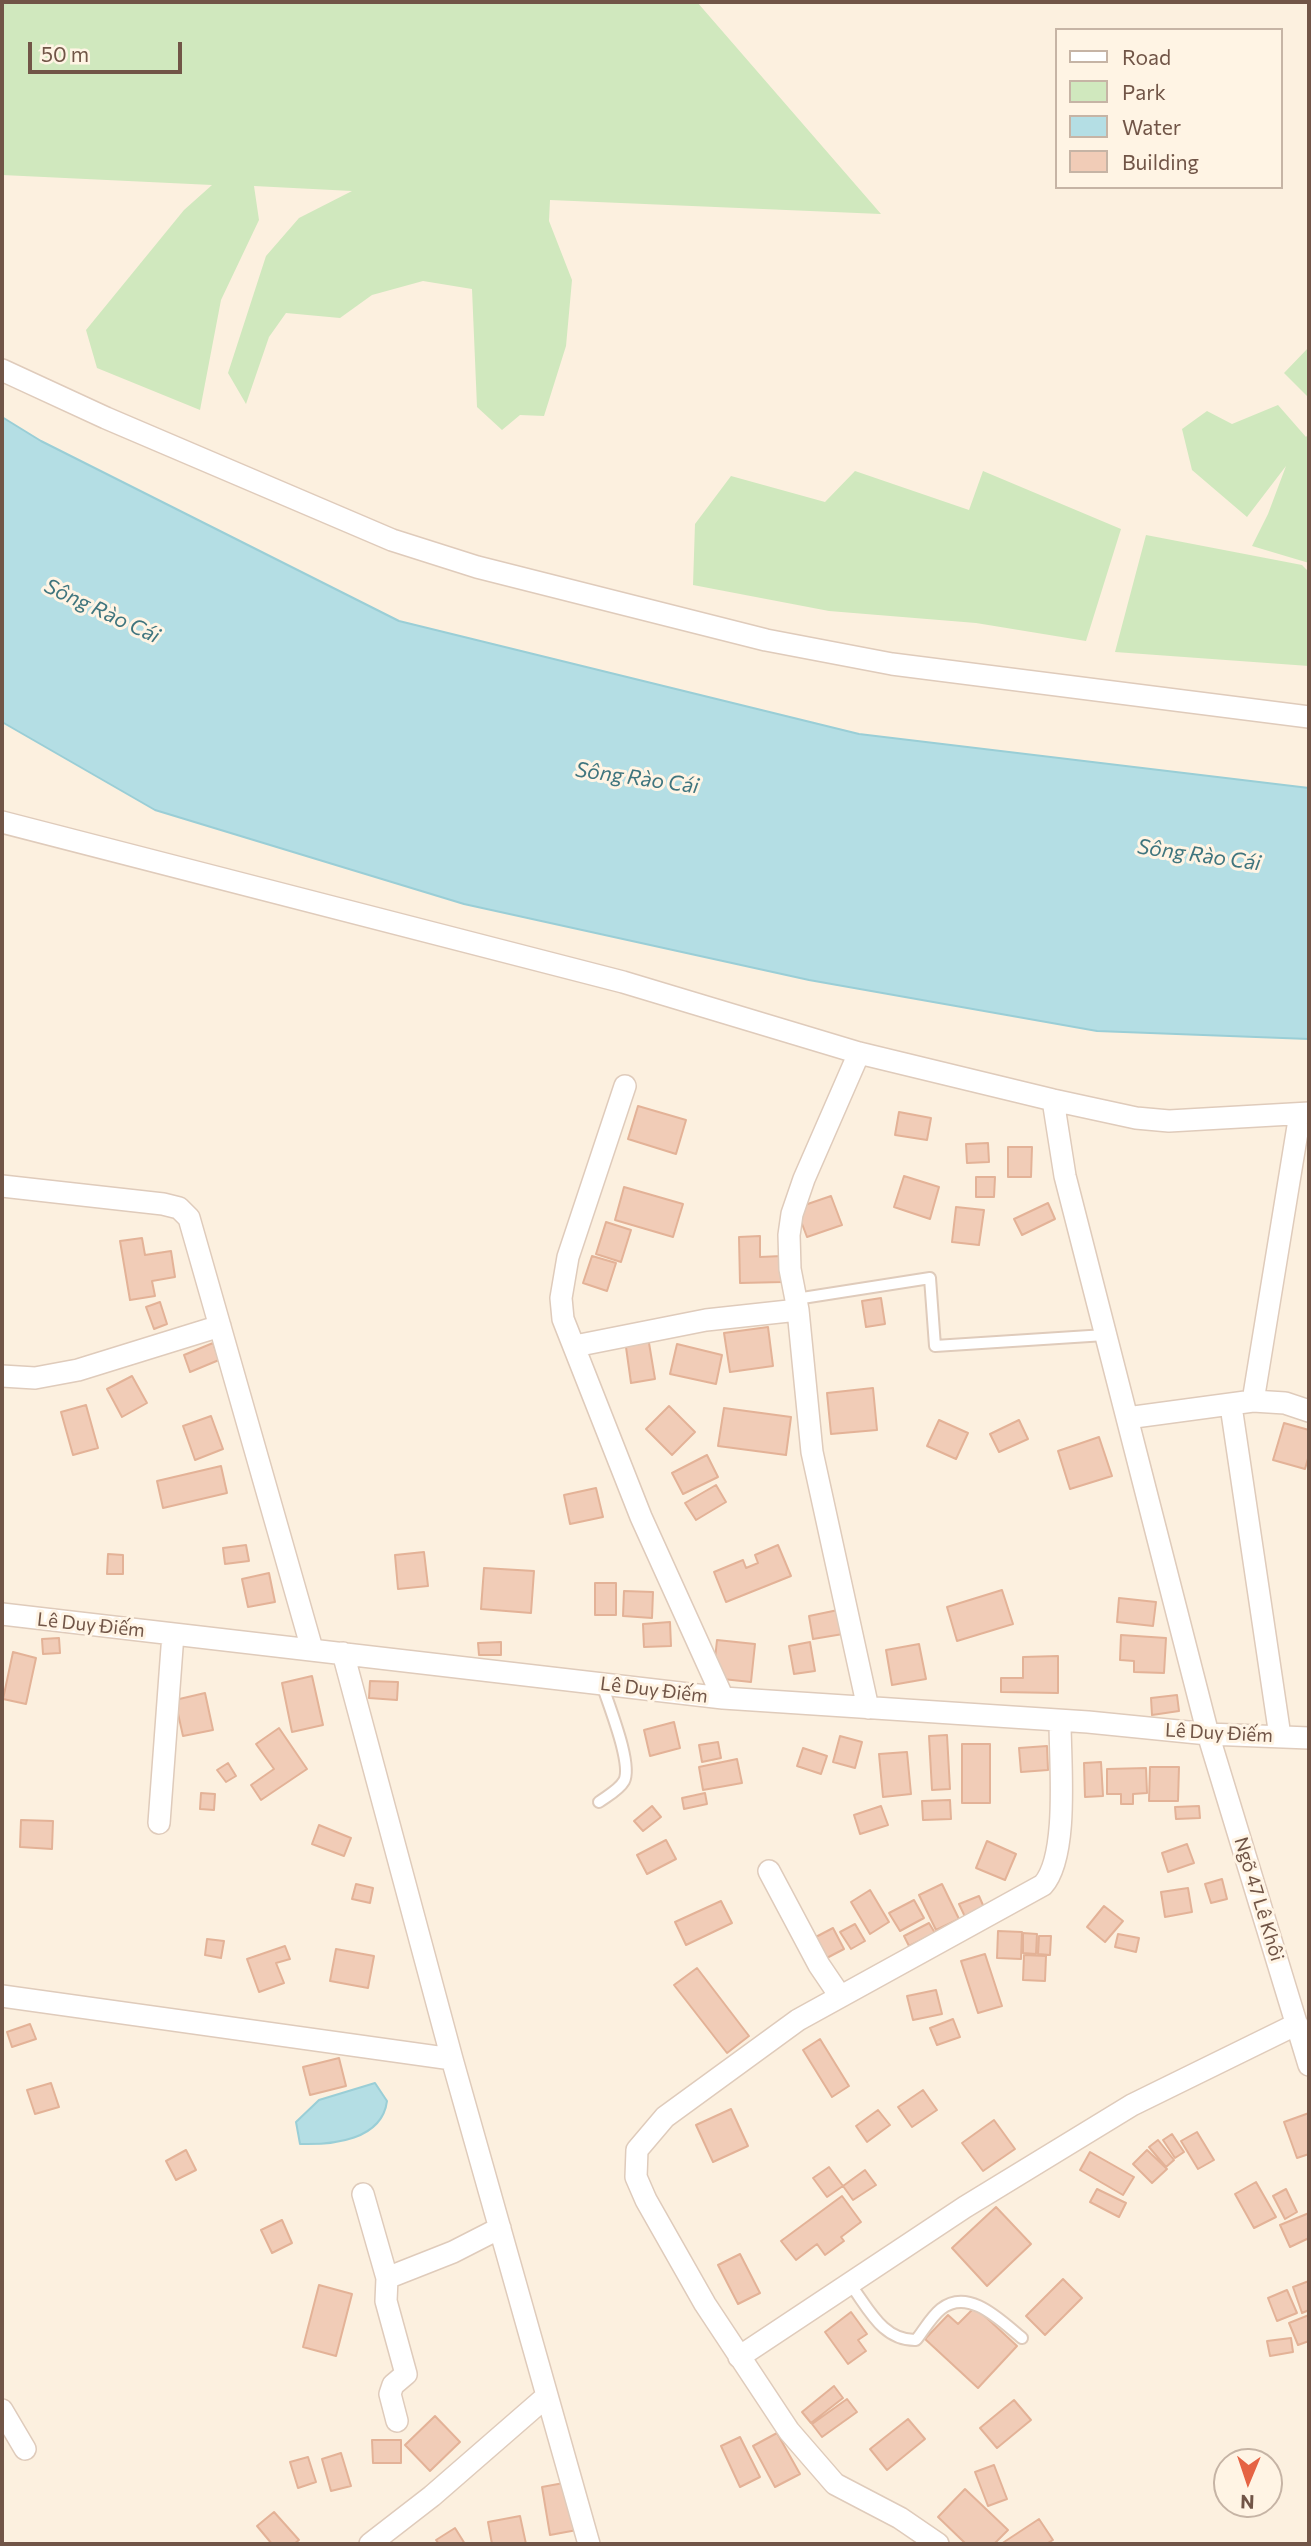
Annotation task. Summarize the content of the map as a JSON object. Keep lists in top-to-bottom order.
{
  "streets": {
    "street": ["Lê Duy Điếm", "Ngõ 47 Lê Khôi"]
  },
  "crossings": [
    ["Lê Duy Điếm", "Ngõ 47 Lê Khôi"]
  ],
  "water": ["Sông Rào Cái"],
  "legend": [
    "Road",
    "Park",
    "Water",
    "Building"
  ],
  "scale_bar": "50 m",
  "north": "bottom"
}
